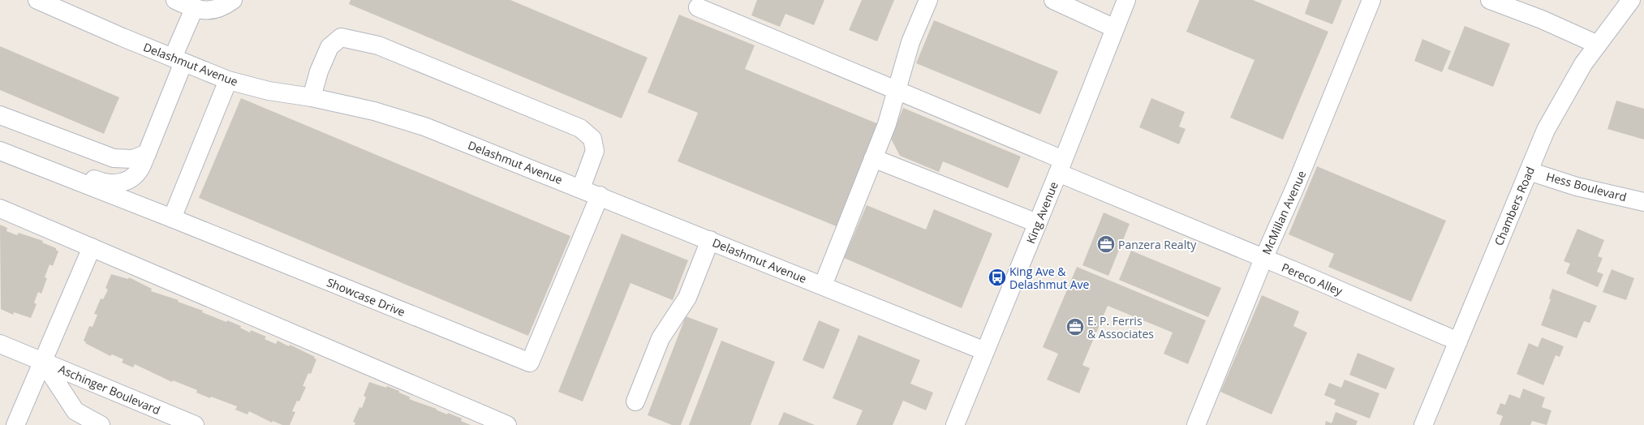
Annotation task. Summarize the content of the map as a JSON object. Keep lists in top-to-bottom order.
{
  "streets": {
    "street": [
      "Delashmut Avenue",
      "Hess Boulevard",
      "Chambers Road",
      "King Avenue",
      "McMillan Avenue",
      "Pereco Alley",
      "Showcase Drive",
      "Aschinger Boulevard"
    ]
  },
  "crossings": [
    ["Delashmut Avenue", "King Avenue"],
    ["Delashmut Avenue", "Showcase Drive"],
    ["Hess Boulevard", "Chambers Road"],
    ["Chambers Road", "Pereco Alley"],
    ["King Avenue", "Pereco Alley"],
    ["McMillan Avenue", "Pereco Alley"]
  ],
  "places": {
    "office": ["Panzera Realty", "E. P. Ferris & Associates"],
    "bus stop": ["King Ave & Delashmut Ave"]
  }
}
